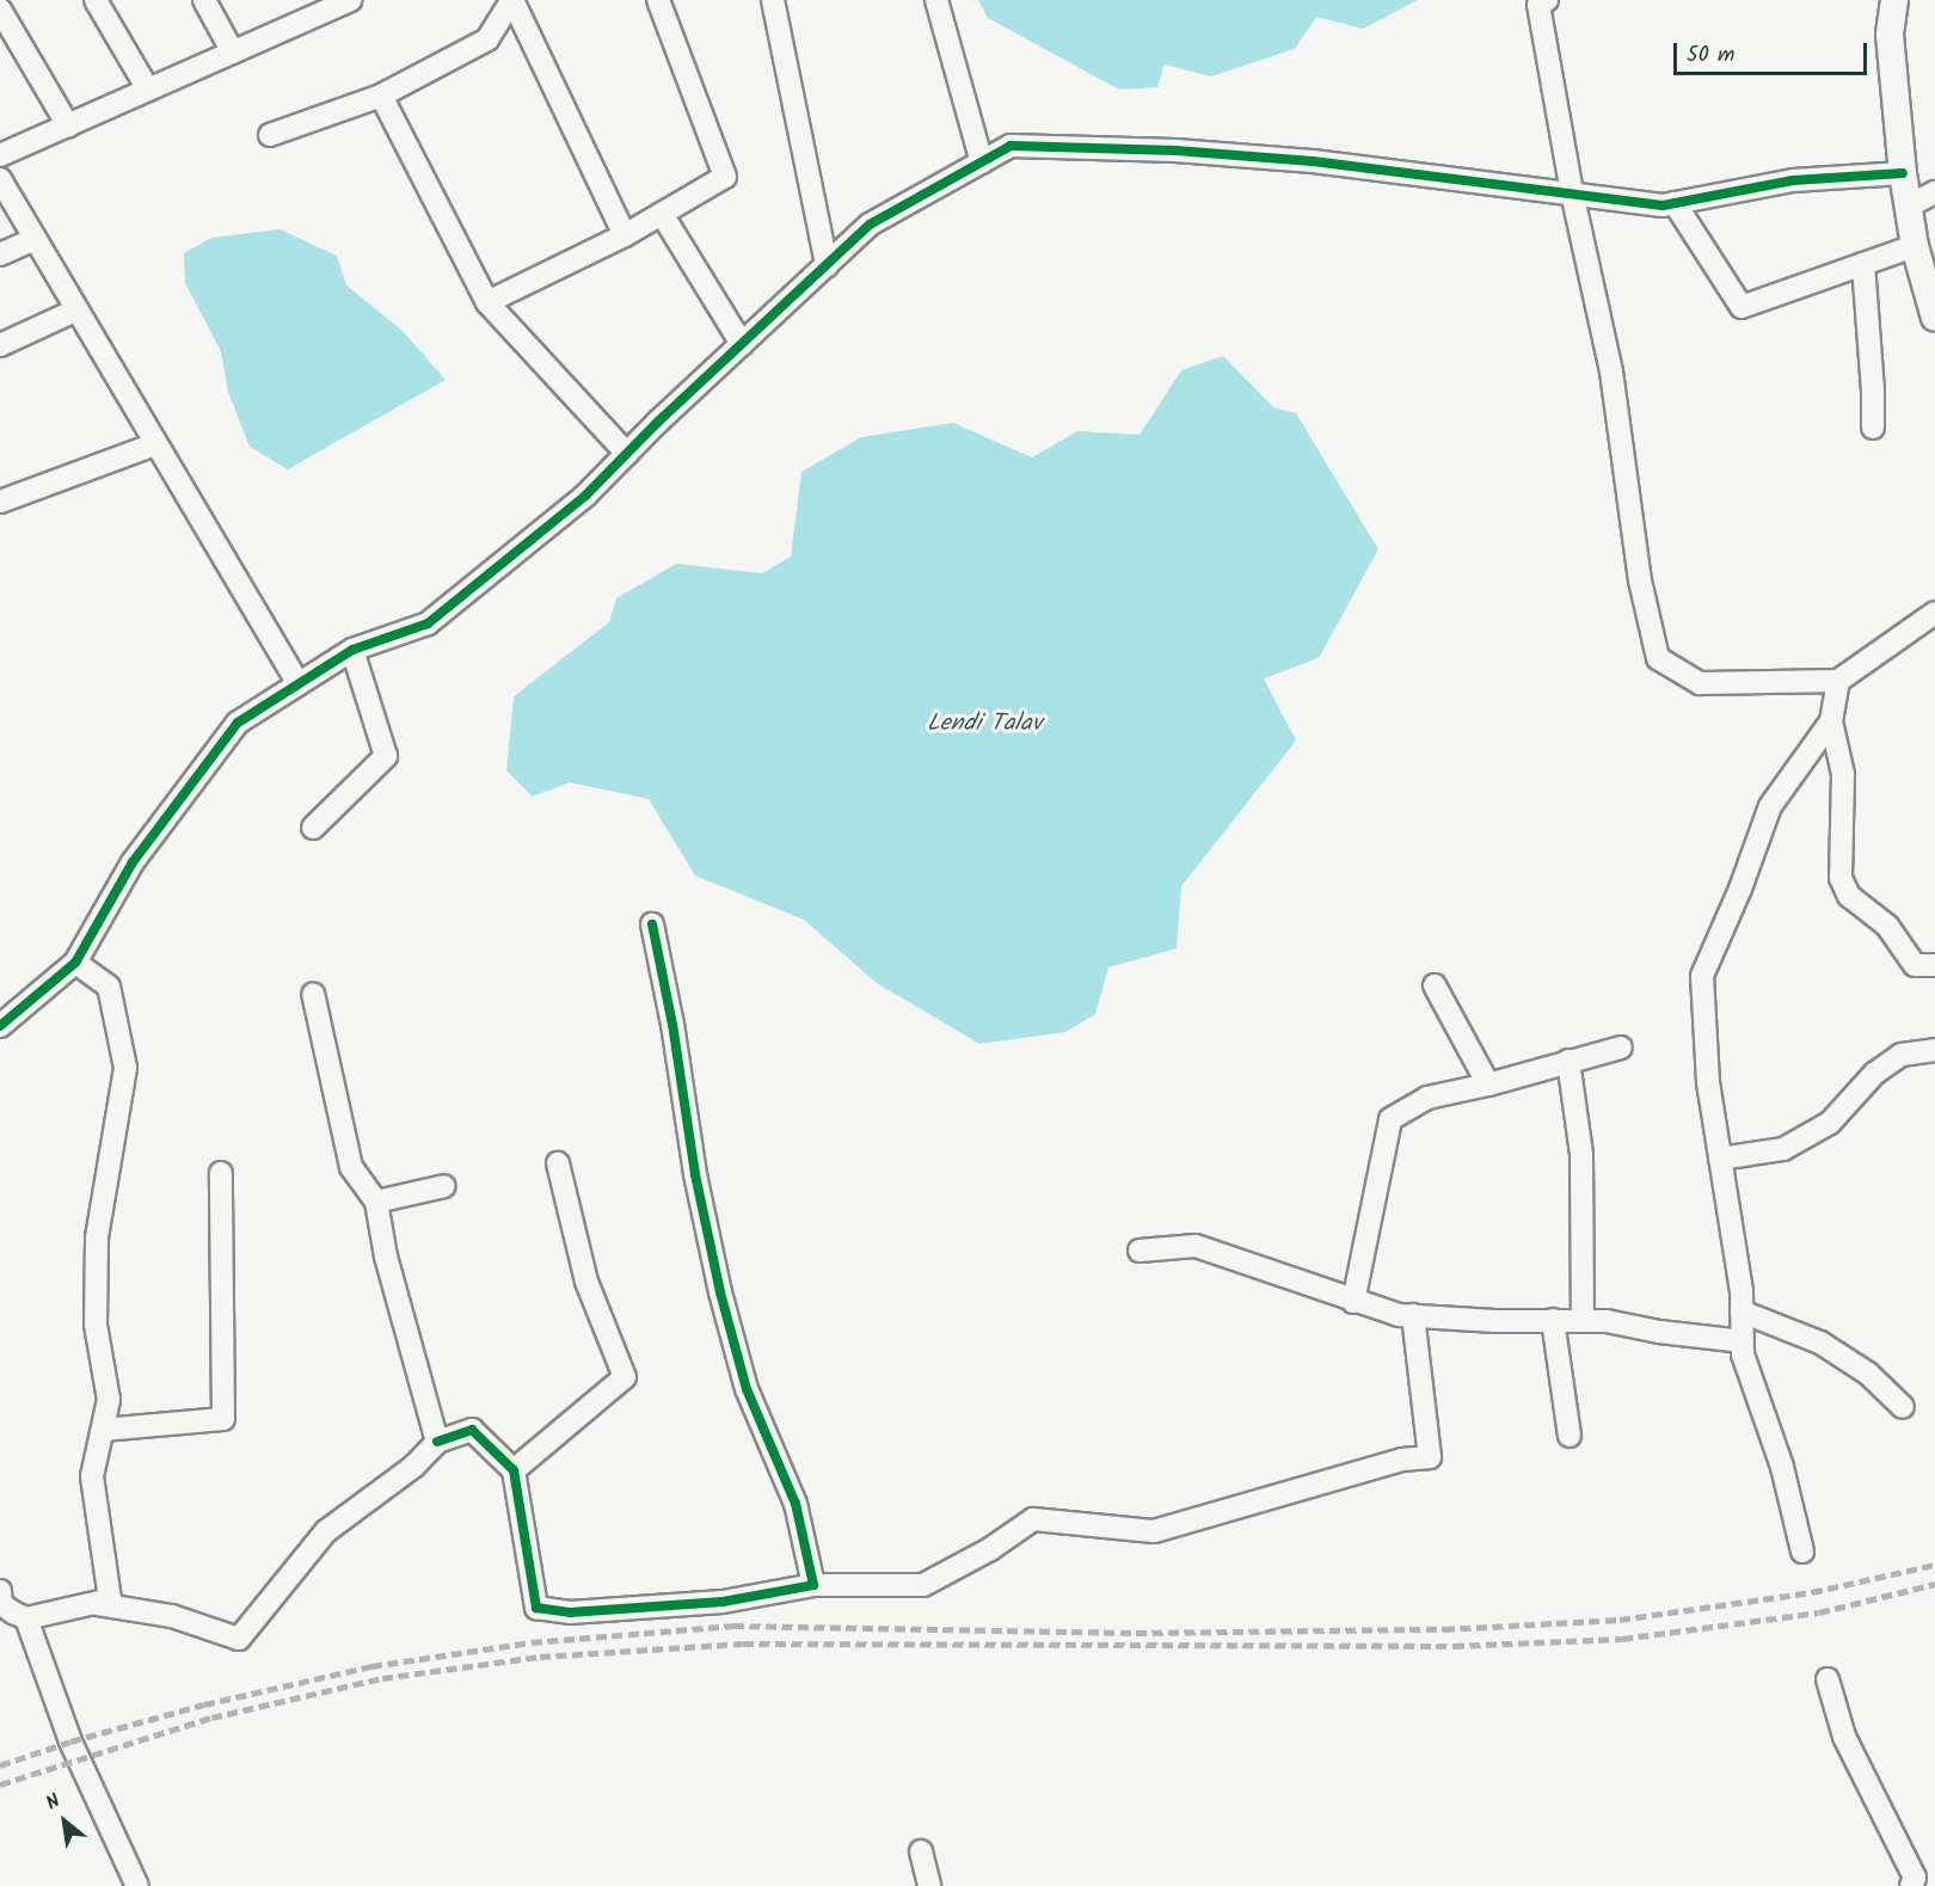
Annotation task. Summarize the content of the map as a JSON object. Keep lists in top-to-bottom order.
{
  "water": ["Lendi Talav"],
  "scale_bar": "50 m",
  "north": "top left"
}
